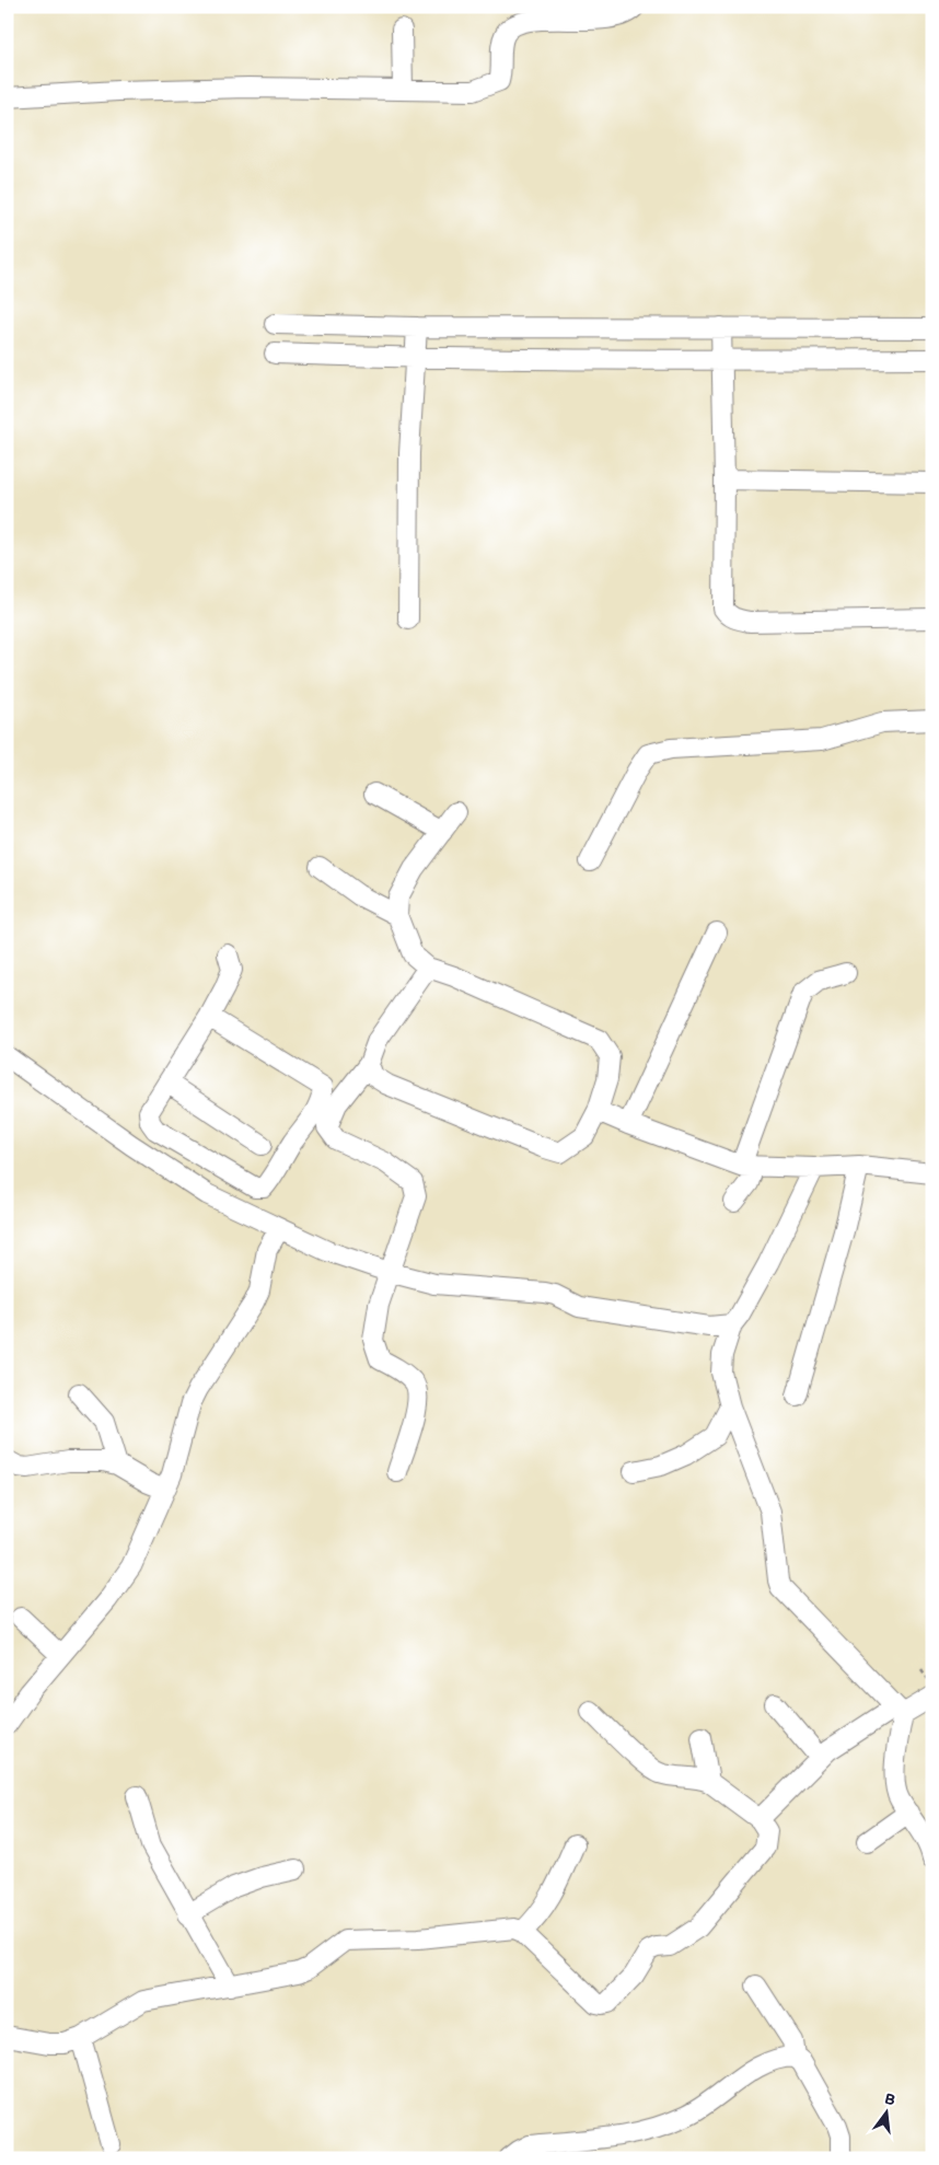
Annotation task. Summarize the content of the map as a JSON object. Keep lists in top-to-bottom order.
{
  "north": "top"
}
